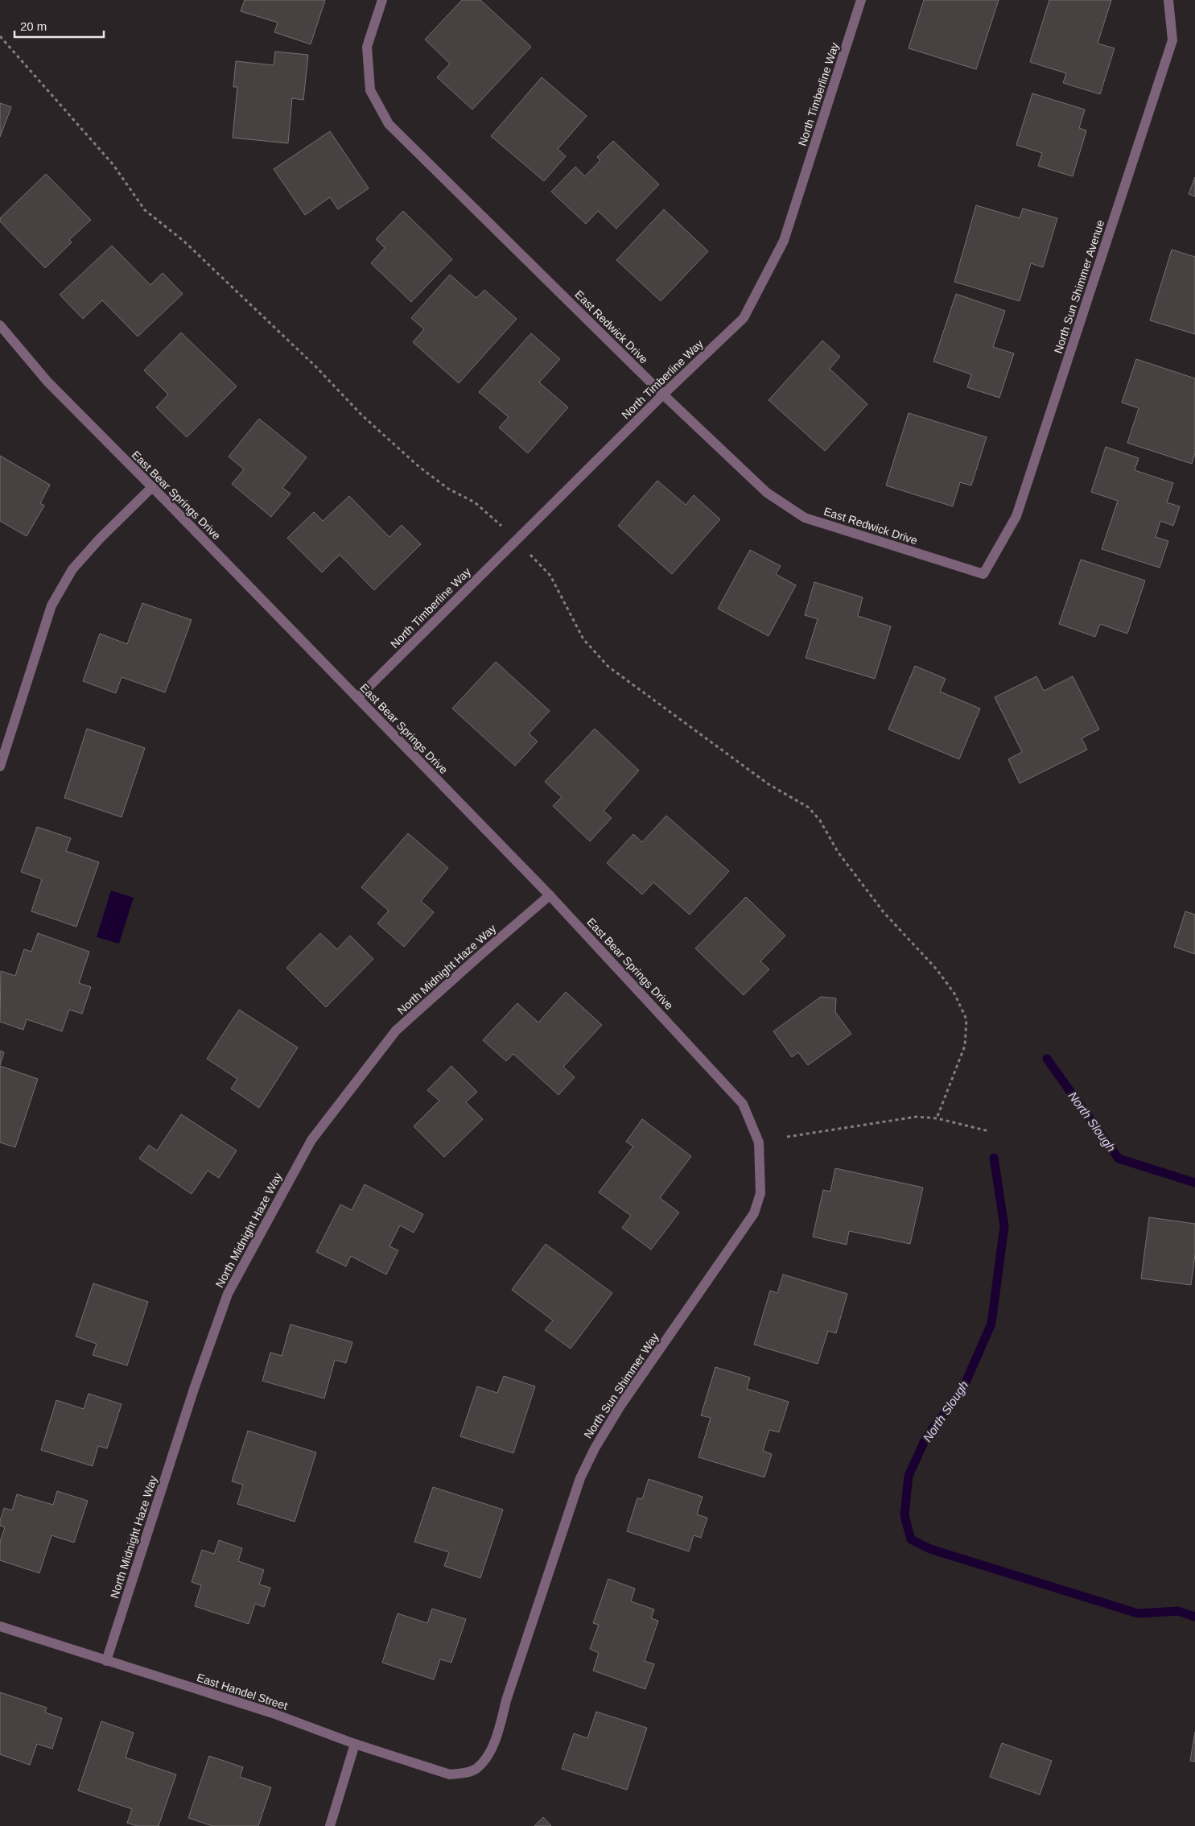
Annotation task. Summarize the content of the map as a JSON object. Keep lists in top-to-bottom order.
{
  "streets": {
    "street": [
      "North Timberline Way",
      "North Sun Shimmer Avenue",
      "East Redwick Drive",
      "East Bear Springs Drive",
      "North Midnight Haze Way",
      "North Sun Shimmer Way",
      "East Handel Street"
    ]
  },
  "crossings": [
    ["North Timberline Way", "East Redwick Drive"],
    ["North Timberline Way", "East Bear Springs Drive"],
    ["North Sun Shimmer Avenue", "East Redwick Drive"],
    ["East Bear Springs Drive", "North Midnight Haze Way"],
    ["East Bear Springs Drive", "North Sun Shimmer Way"],
    ["North Midnight Haze Way", "East Handel Street"],
    ["North Sun Shimmer Way", "East Handel Street"]
  ],
  "water": ["North Slough"],
  "scale_bar": "20 m"
}
